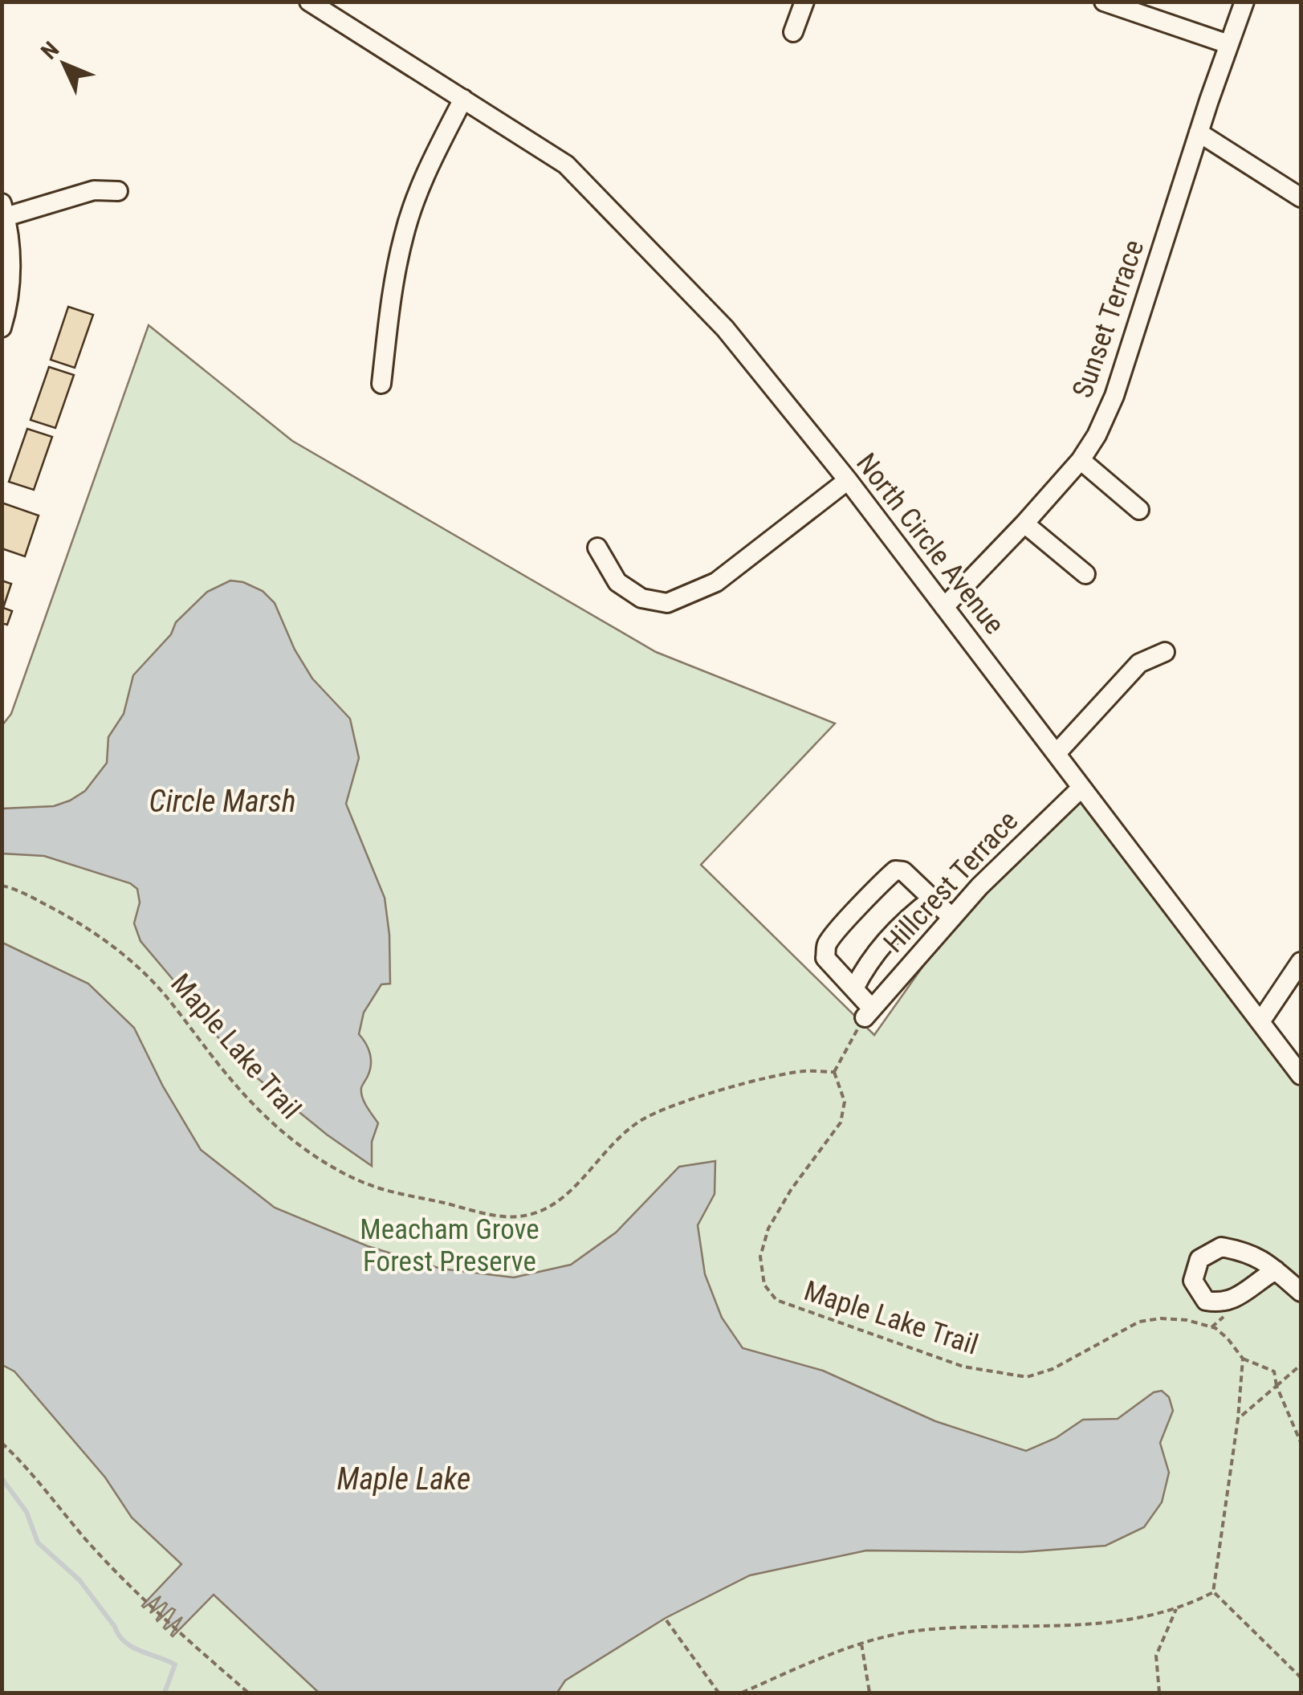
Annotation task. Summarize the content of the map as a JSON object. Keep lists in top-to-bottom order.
{
  "streets": {
    "street": ["Sunset Terrace", "North Circle Avenue", "Hillcrest Terrace"],
    "path": ["Maple Lake Trail"]
  },
  "crossings": [
    ["Sunset Terrace", "North Circle Avenue"],
    ["North Circle Avenue", "Hillcrest Terrace"]
  ],
  "water": ["Circle Marsh", "Maple Lake"],
  "parks": ["Meacham Grove Forest Preserve"],
  "north": "top left"
}
